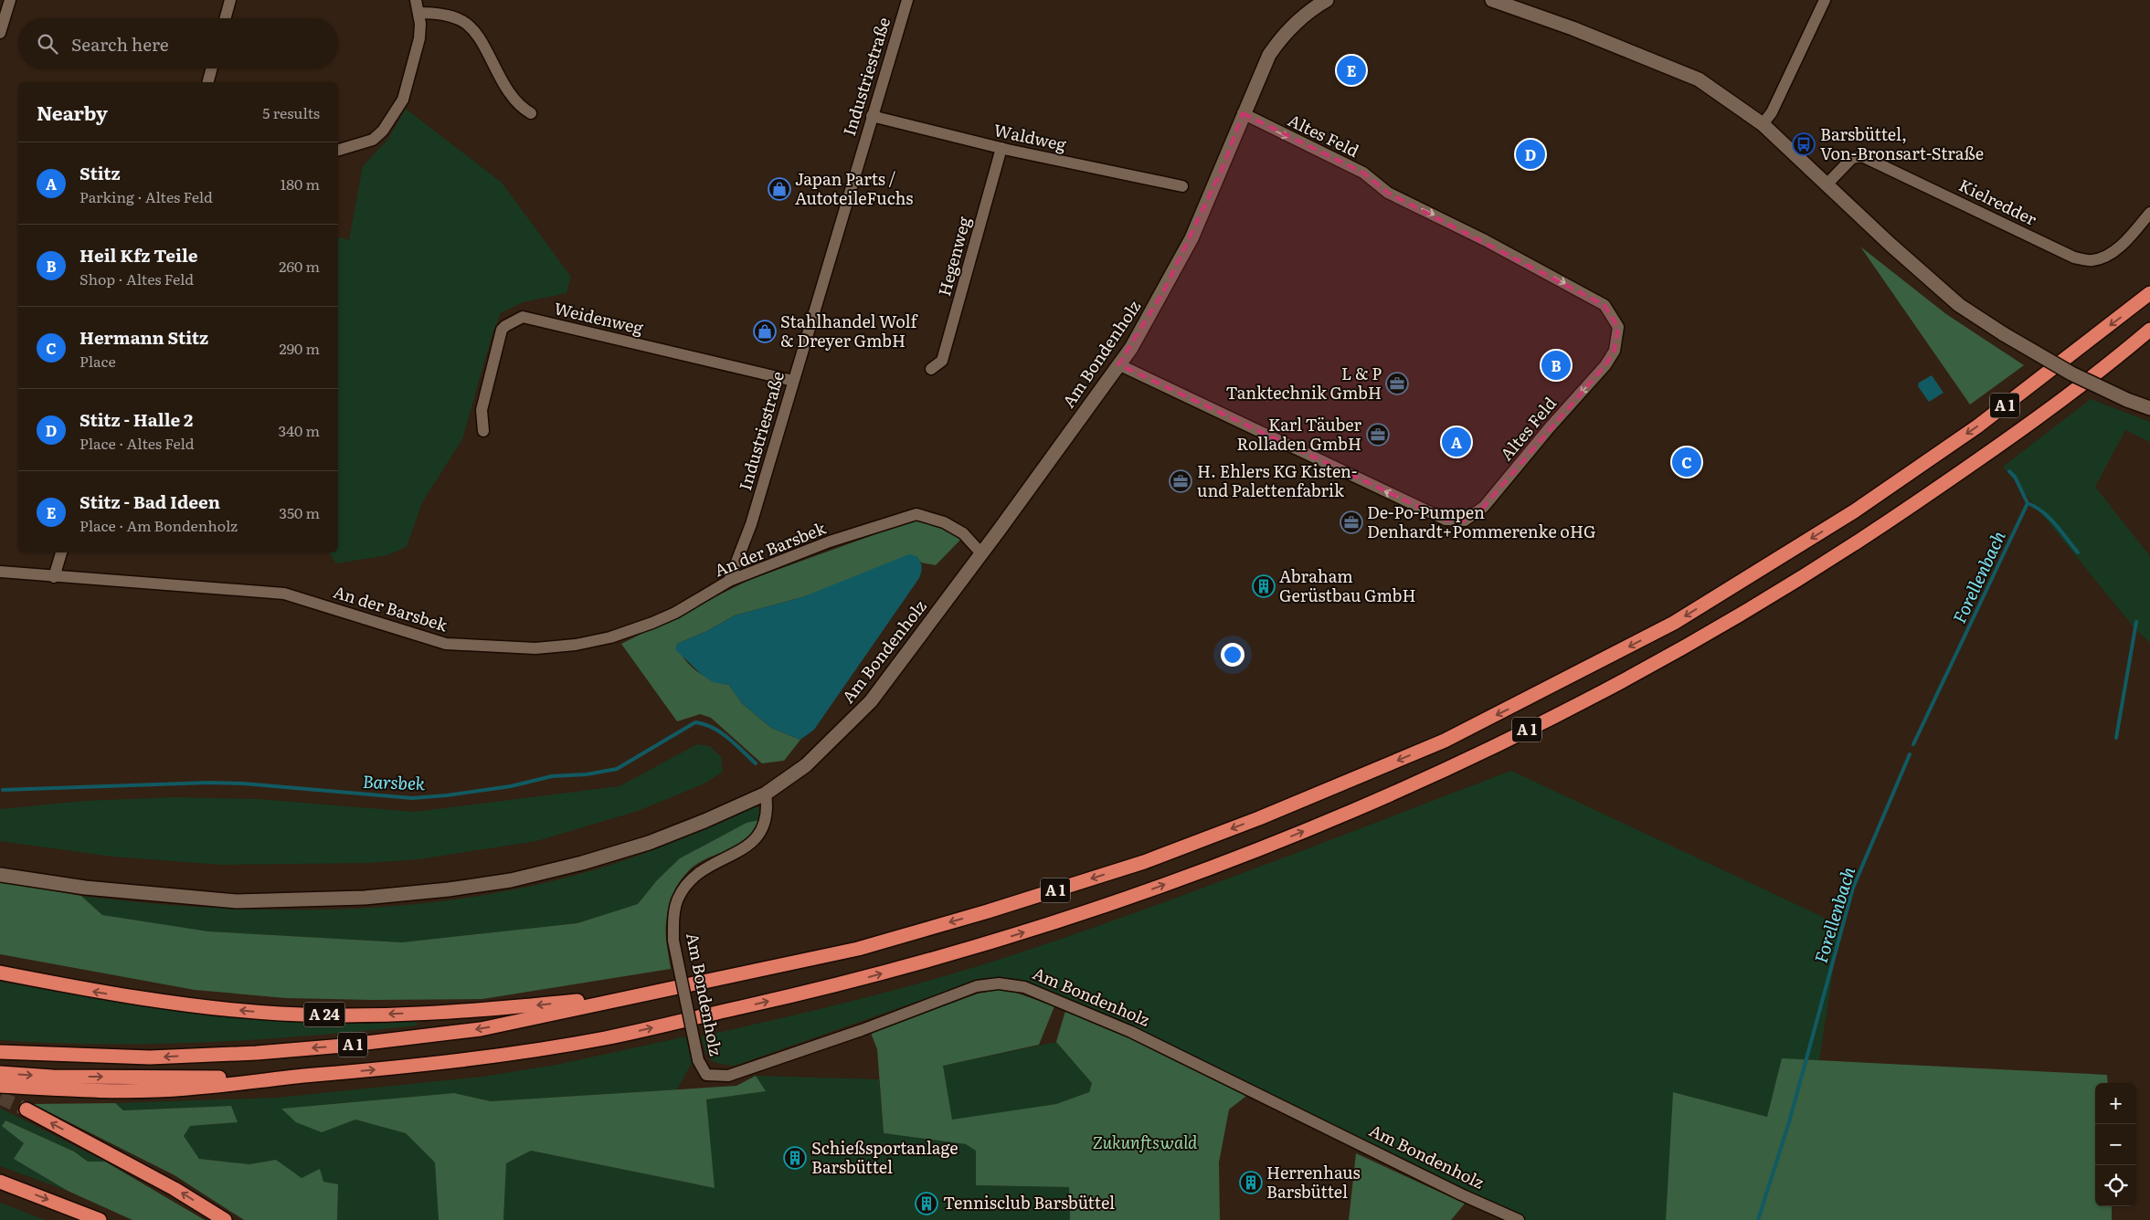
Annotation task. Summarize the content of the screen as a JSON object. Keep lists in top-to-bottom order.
{
  "streets": {
    "highway": ["A 1", "A 24"],
    "main road": ["Am Bondenholz"],
    "street": [
      "Industriestraße",
      "Altes Feld",
      "Waldweg",
      "Kielredder",
      "Hegenweg",
      "Weidenweg",
      "An der Barsbek"
    ]
  },
  "crossings": [
    ["Industriestraße", "Waldweg"],
    ["Industriestraße", "Weidenweg"],
    ["Industriestraße", "An der Barsbek"],
    ["Altes Feld", "Am Bondenholz"],
    ["Waldweg", "Hegenweg"],
    ["Am Bondenholz", "An der Barsbek"],
    ["A 1", "A 24"]
  ],
  "water": ["Forellenbach", "Barsbek"],
  "parks": ["Zukunftswald"],
  "places": {
    "bus stop": ["Barsbüttel, Von-Bronsart-Straße"],
    "shop": ["Japan Parts / AutoteileFuchs", "Stahlhandel Wolf & Dreyer GmbH"],
    "office": [
      "L & P Tanktechnik GmbH",
      "Karl Täuber Rolladen GmbH",
      "H. Ehlers KG Kisten- und Palettenfabrik",
      "De-Po-Pumpen Denhardt+Pommerenke oHG"
    ],
    "building": [
      "Abraham Gerüstbau GmbH",
      "Schießsportanlage Barsbüttel",
      "Herrenhaus Barsbüttel",
      "Tennisclub Barsbüttel"
    ]
  },
  "page": {
    "search": "Search here",
    "pins": [
      "E",
      "D",
      "B",
      "A",
      "C"
    ],
    "heading": ["Nearby", "5 results"],
    "list": [
      {
        "mark": "A",
        "name": "Stitz",
        "note": "Parking · Altes Feld",
        "value": "180 m"
      },
      {
        "mark": "B",
        "name": "Heil Kfz Teile",
        "note": "Shop · Altes Feld",
        "value": "260 m"
      },
      {
        "mark": "C",
        "name": "Hermann Stitz",
        "note": "Place",
        "value": "290 m"
      },
      {
        "mark": "D",
        "name": "Stitz - Halle 2",
        "note": "Place · Altes Feld",
        "value": "340 m"
      },
      {
        "mark": "E",
        "name": "Stitz - Bad Ideen",
        "note": "Place · Am Bondenholz",
        "value": "350 m"
      }
    ],
    "map_buttons": ["+", "−"]
  }
}
